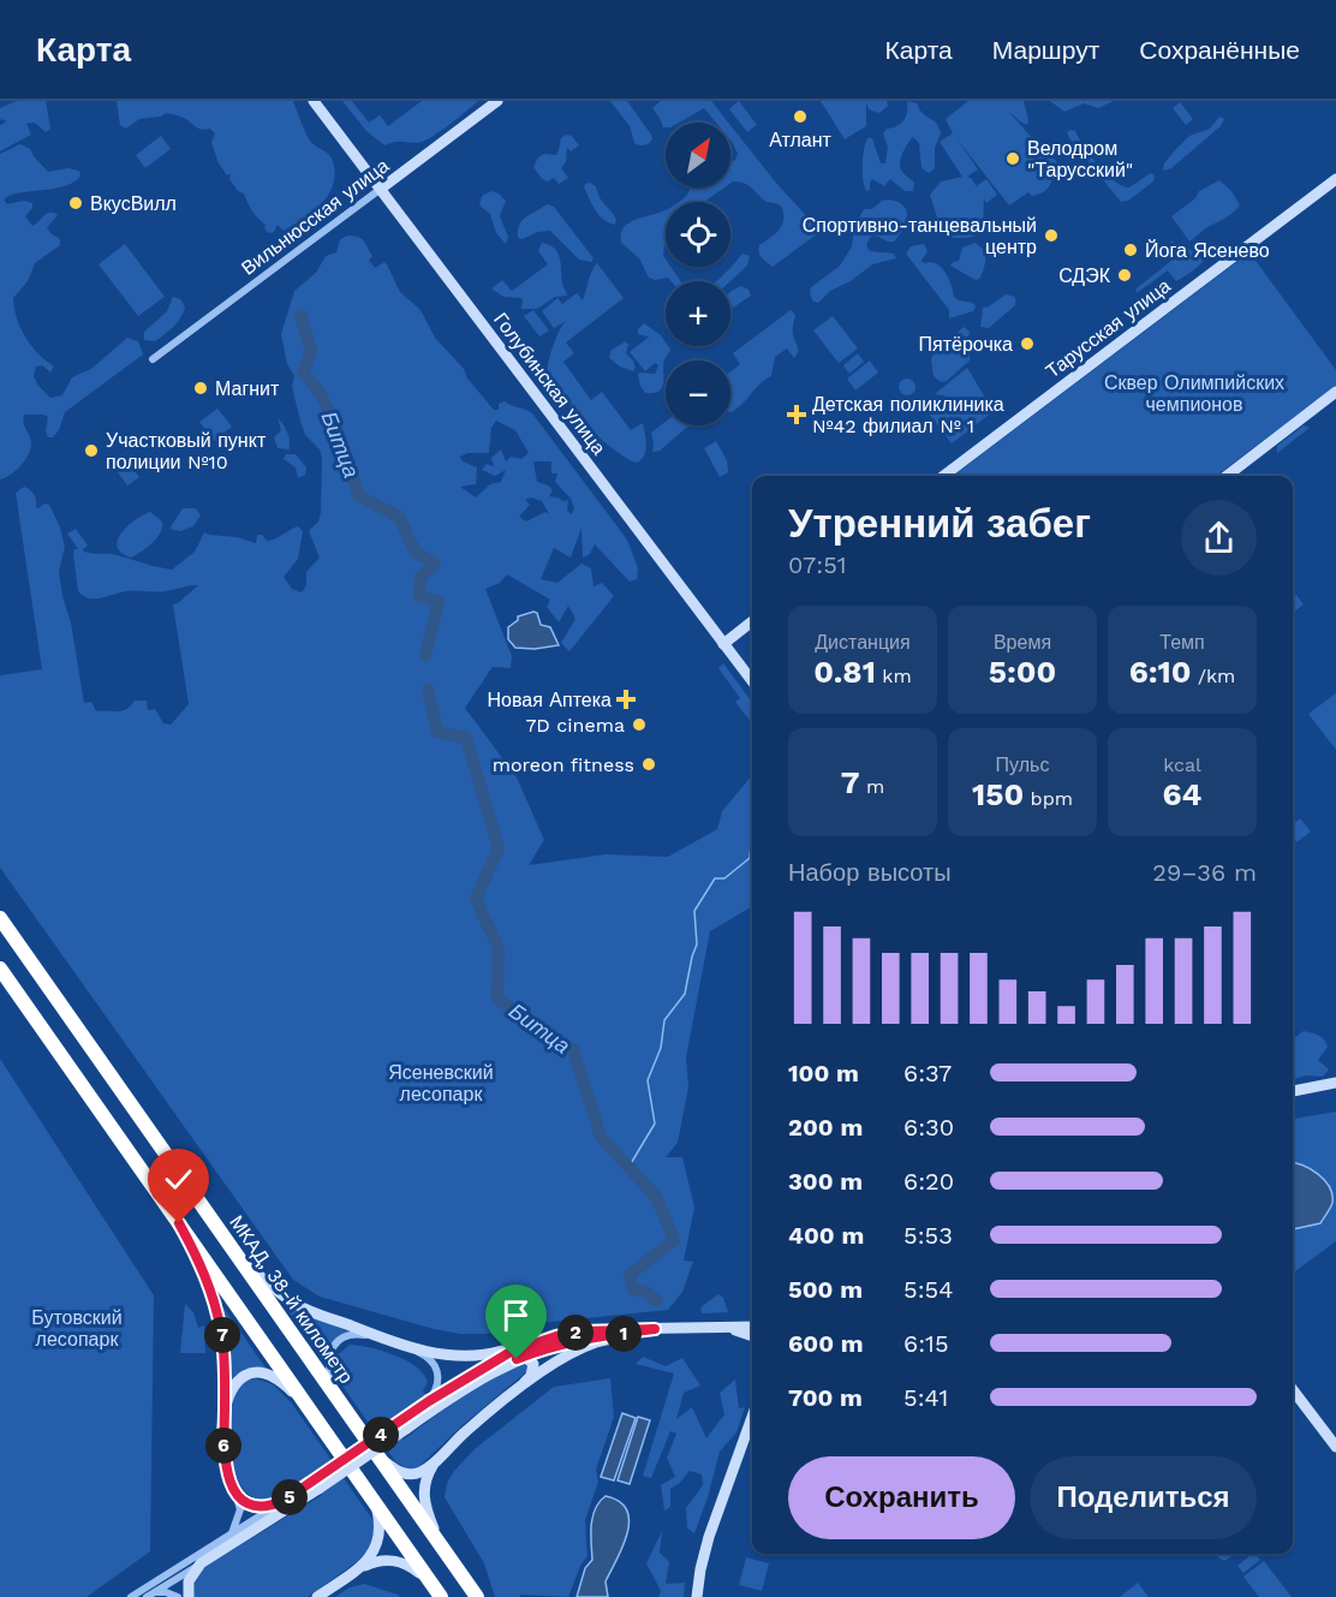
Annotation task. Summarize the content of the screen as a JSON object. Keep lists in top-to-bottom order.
{
  "streets": {
    "highway": ["МКАД, 38-й километр"],
    "main road": ["Вильнюсская улица", "Тарусская улица", "Голубинская улица"]
  },
  "crossings": [
    ["Вильнюсская улица", "Голубинская улица"]
  ],
  "water": ["Битца"],
  "parks": ["Сквер Олимпийских чемпионов", "Ясеневский лесопарк", "Бутовский лесопарк"],
  "places": {
    "other": [
      "Атлант",
      "Велодром \"Тарусский\"",
      "ВкусВилл",
      "Спортивно-танцевальный центр",
      "Йога Ясенево",
      "СДЭК",
      "Пятёрочка",
      "Магнит",
      "Участковый пункт полиции №10",
      "7D cinema",
      "moreon fitness"
    ],
    "health": ["Детская поликлиника №42 филиал № 1", "Новая Аптека"]
  },
  "north": "top right",
  "page": {
    "header": "Карта",
    "nav": ["Карта", "Маршрут", "Сохранённые"],
    "map_buttons": ["+", "−"],
    "heading": ["Утренний забег", "07:51"],
    "stats": [
      ["Дистанция", "0.81 km"],
      ["Время", "5:00"],
      ["Темп", "6:10 /km"],
      ["7 m"],
      ["Пульс", "150 bpm"],
      ["kcal", "64"]
    ],
    "chart": ["Набор высоты", "29–36 m"],
    "list": [
      {
        "name": "100 m",
        "note": "6:37"
      },
      {
        "name": "200 m",
        "note": "6:30"
      },
      {
        "name": "300 m",
        "note": "6:20"
      },
      {
        "name": "400 m",
        "note": "5:53"
      },
      {
        "name": "500 m",
        "note": "5:54"
      },
      {
        "name": "600 m",
        "note": "6:15"
      },
      {
        "name": "700 m",
        "note": "5:41"
      }
    ],
    "pins": [
      "2",
      "1",
      "7",
      "4",
      "6",
      "5"
    ],
    "buttons": ["Сохранить", "Поделиться"]
  }
}
